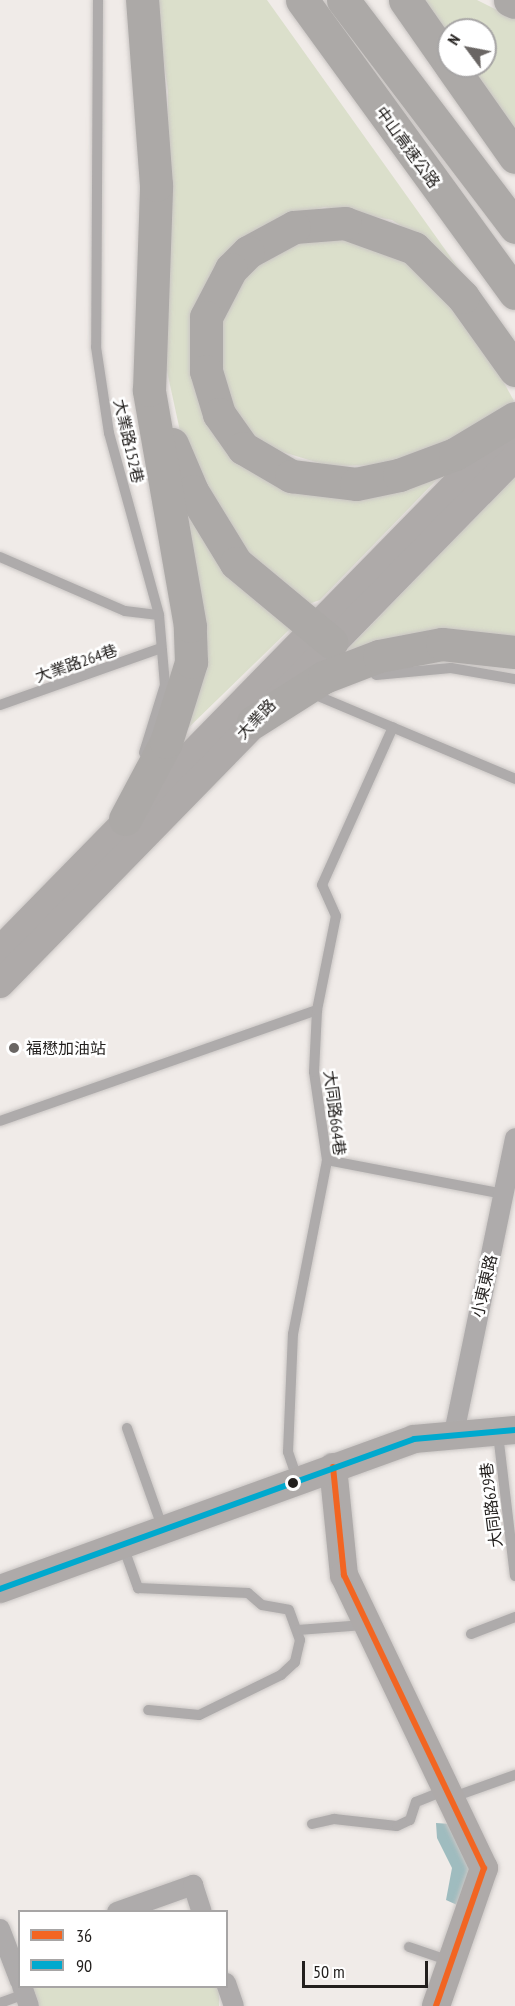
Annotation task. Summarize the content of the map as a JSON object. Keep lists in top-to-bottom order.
{
  "streets": {
    "highway": ["中山高速公路"],
    "main road": ["大業路"],
    "street": ["小東東路"],
    "lane": [
      "大業路152巷",
      "大業路264巷",
      "大同路664巷",
      "大同路629巷"
    ]
  },
  "crossings": [
    ["大業路152巷", "大業路264巷"],
    ["大業路152巷", "大業路"]
  ],
  "places": ["福懋加油站"],
  "lines": ["transit line 90", "transit line 36"],
  "legend": ["36", "90"],
  "scale_bar": "50 m",
  "north": "top left"
}
